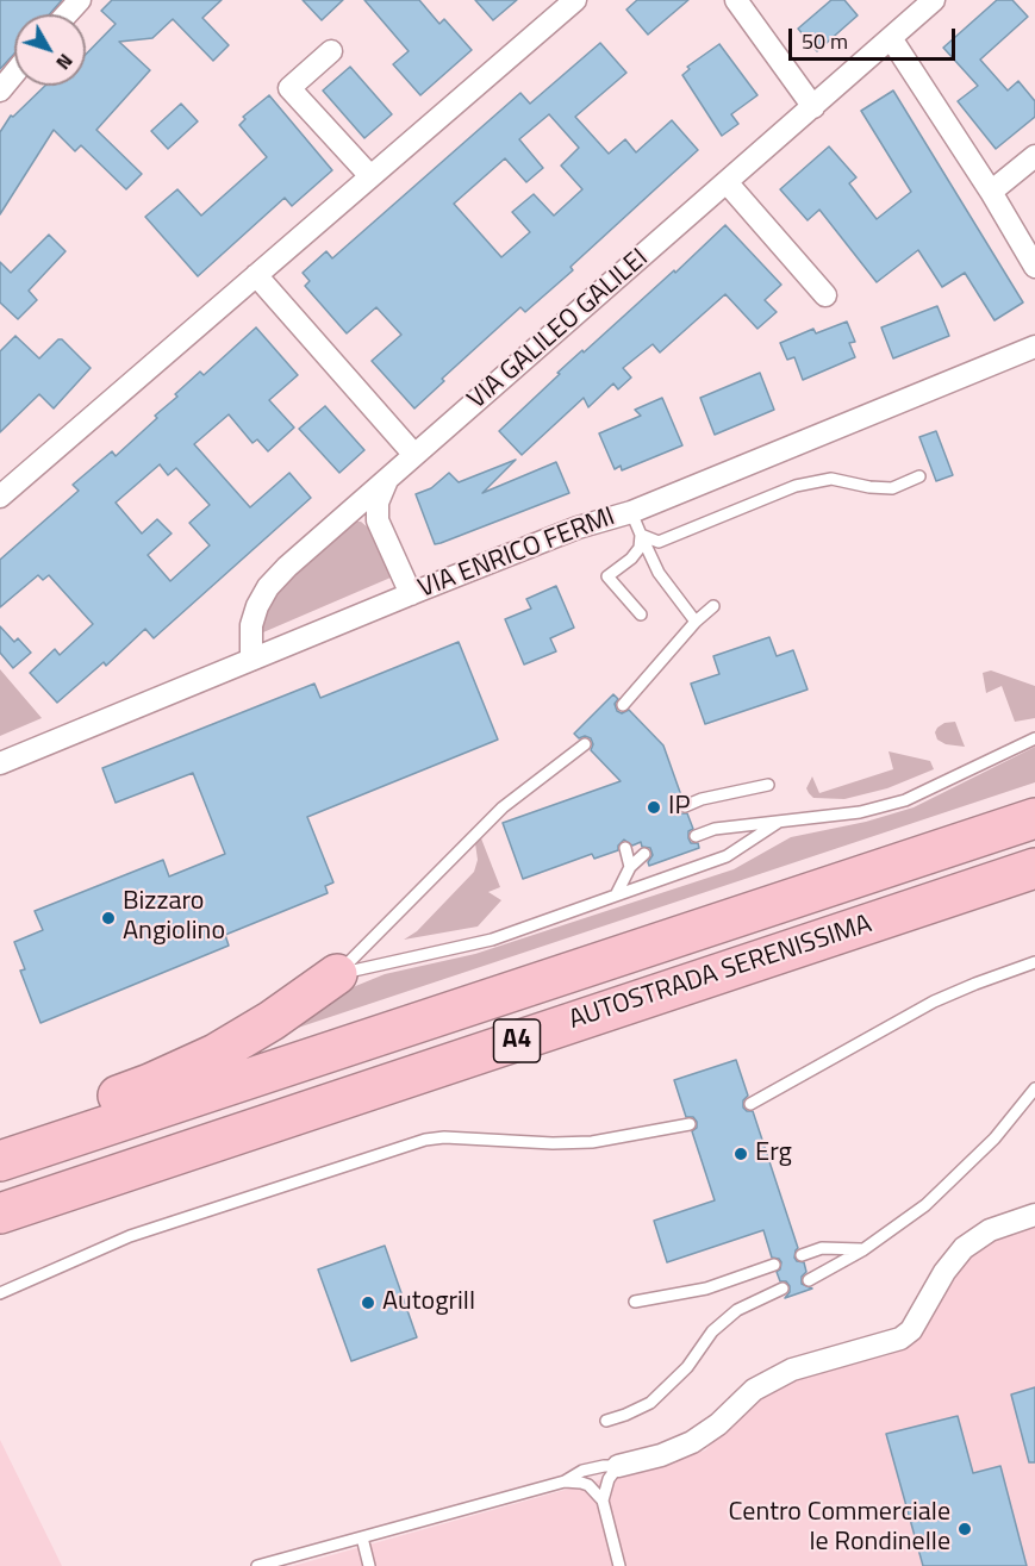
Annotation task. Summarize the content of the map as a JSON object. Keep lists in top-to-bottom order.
{
  "streets": {
    "highway": ["AUTOSTRADA SERENISSIMA", "A4"],
    "street": ["VIA GALILEO GALILEI", "VIA ENRICO FERMI"]
  },
  "crossings": [
    ["VIA GALILEO GALILEI", "VIA ENRICO FERMI"]
  ],
  "places": [
    "IP",
    "Bizzaro Angiolino",
    "Erg",
    "Autogrill",
    "Centro Commerciale le Rondinelle"
  ],
  "scale_bar": "50 m",
  "north": "bottom right"
}
